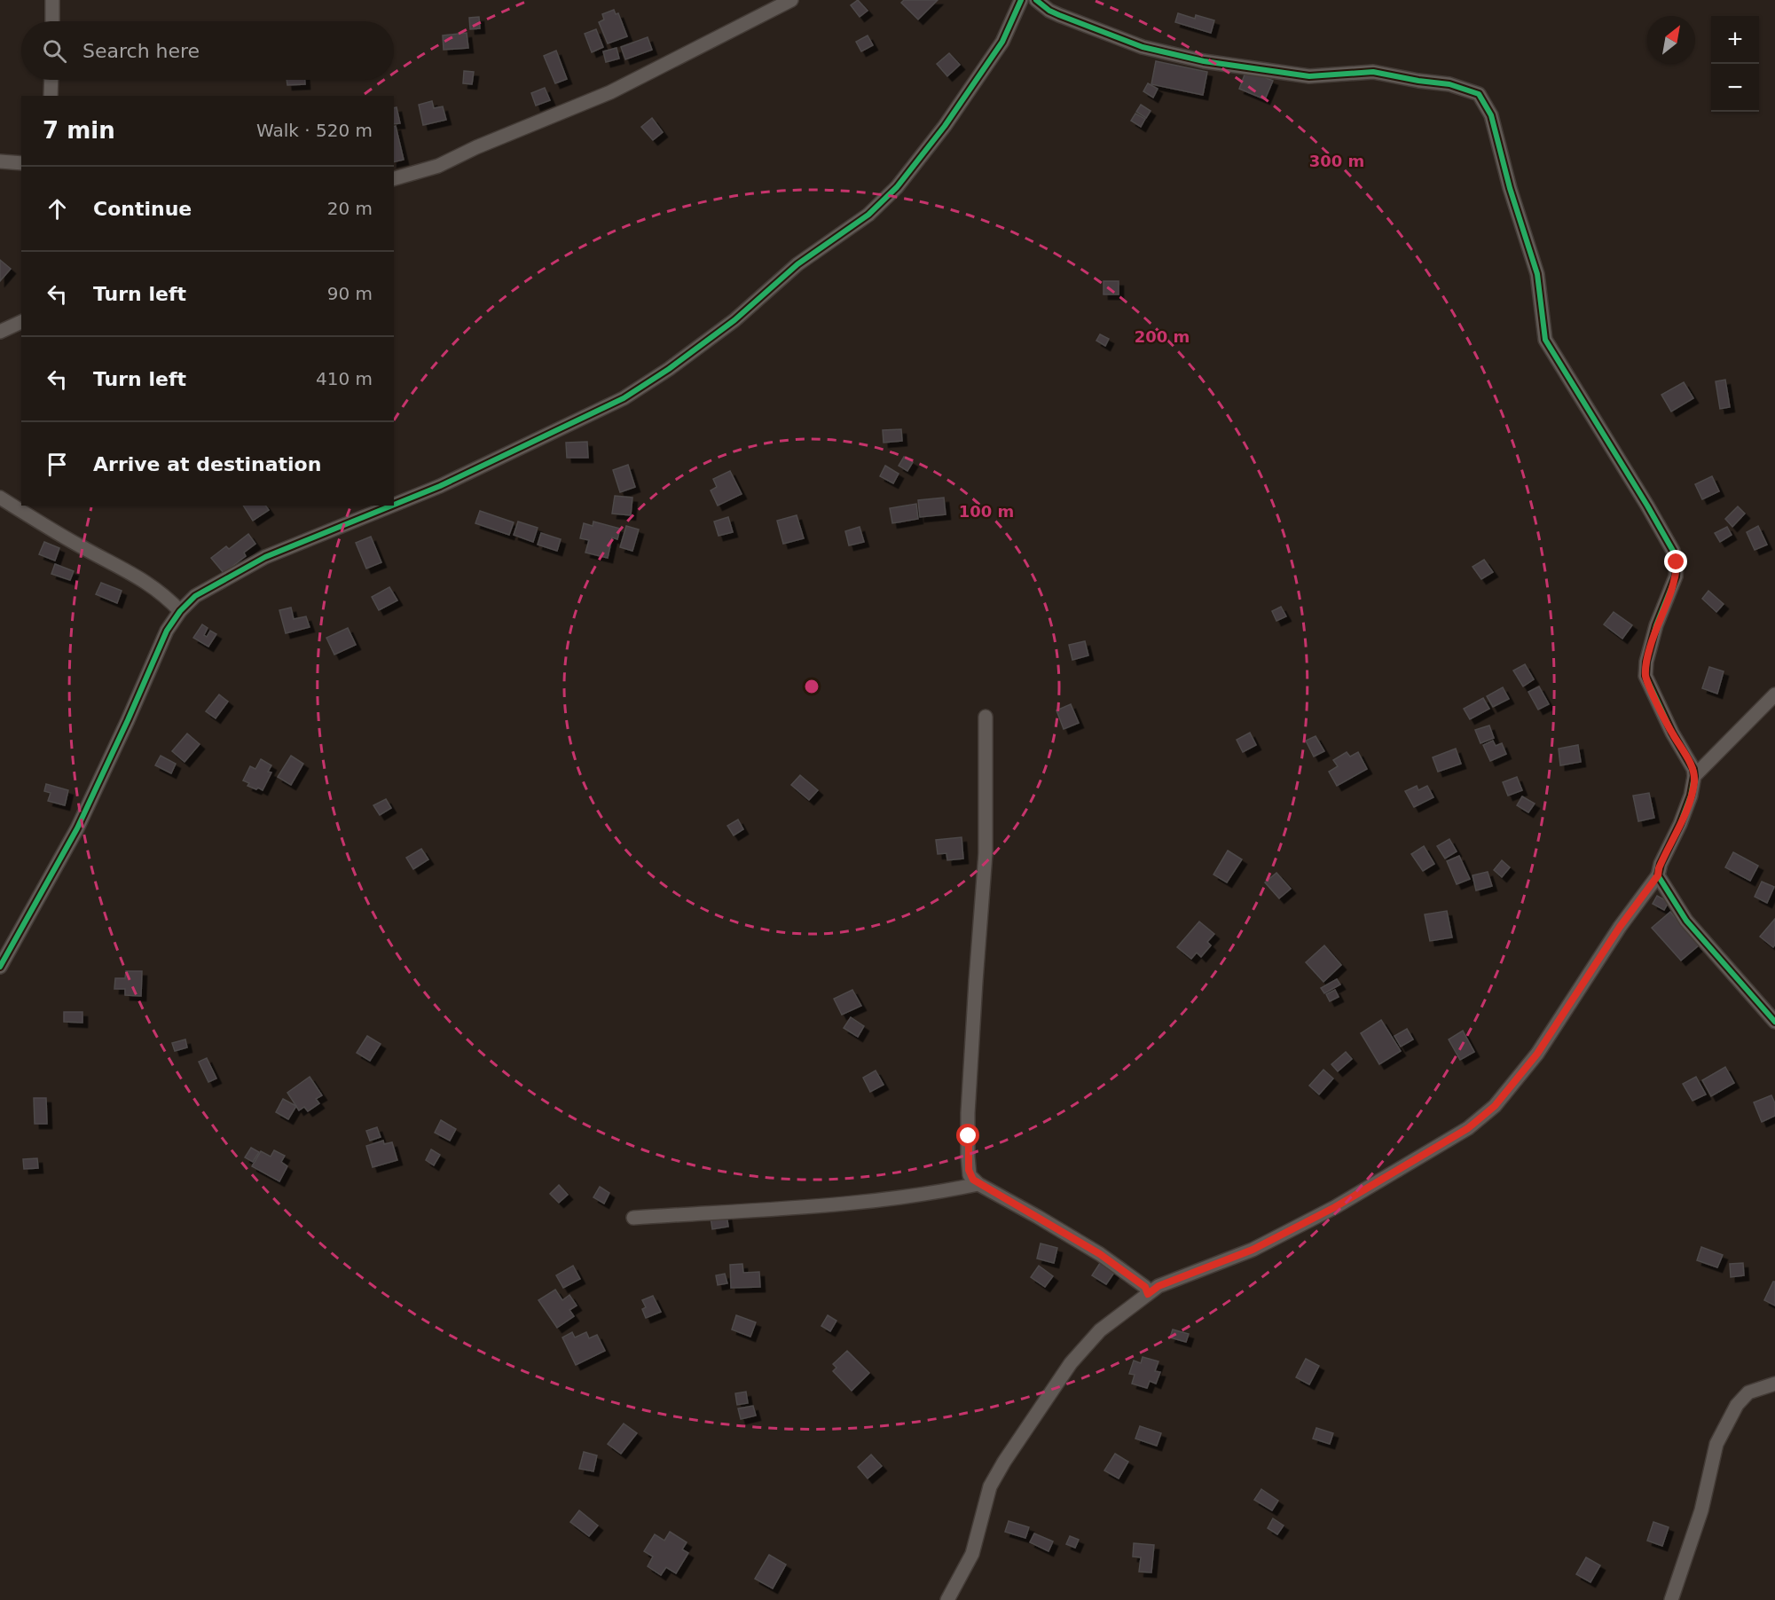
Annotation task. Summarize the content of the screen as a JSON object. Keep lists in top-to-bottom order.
{
  "north": "top right",
  "page": {
    "map_buttons": ["+", "−"],
    "search": "Search here",
    "heading": ["7 min", "Walk · 520 m"],
    "list": [
      ["Continue", "20 m"],
      ["Turn left", "90 m"],
      ["Turn left", "410 m"],
      "Arrive at destination"
    ]
  },
  "rings": ["300 m", "200 m", "100 m"]
}
